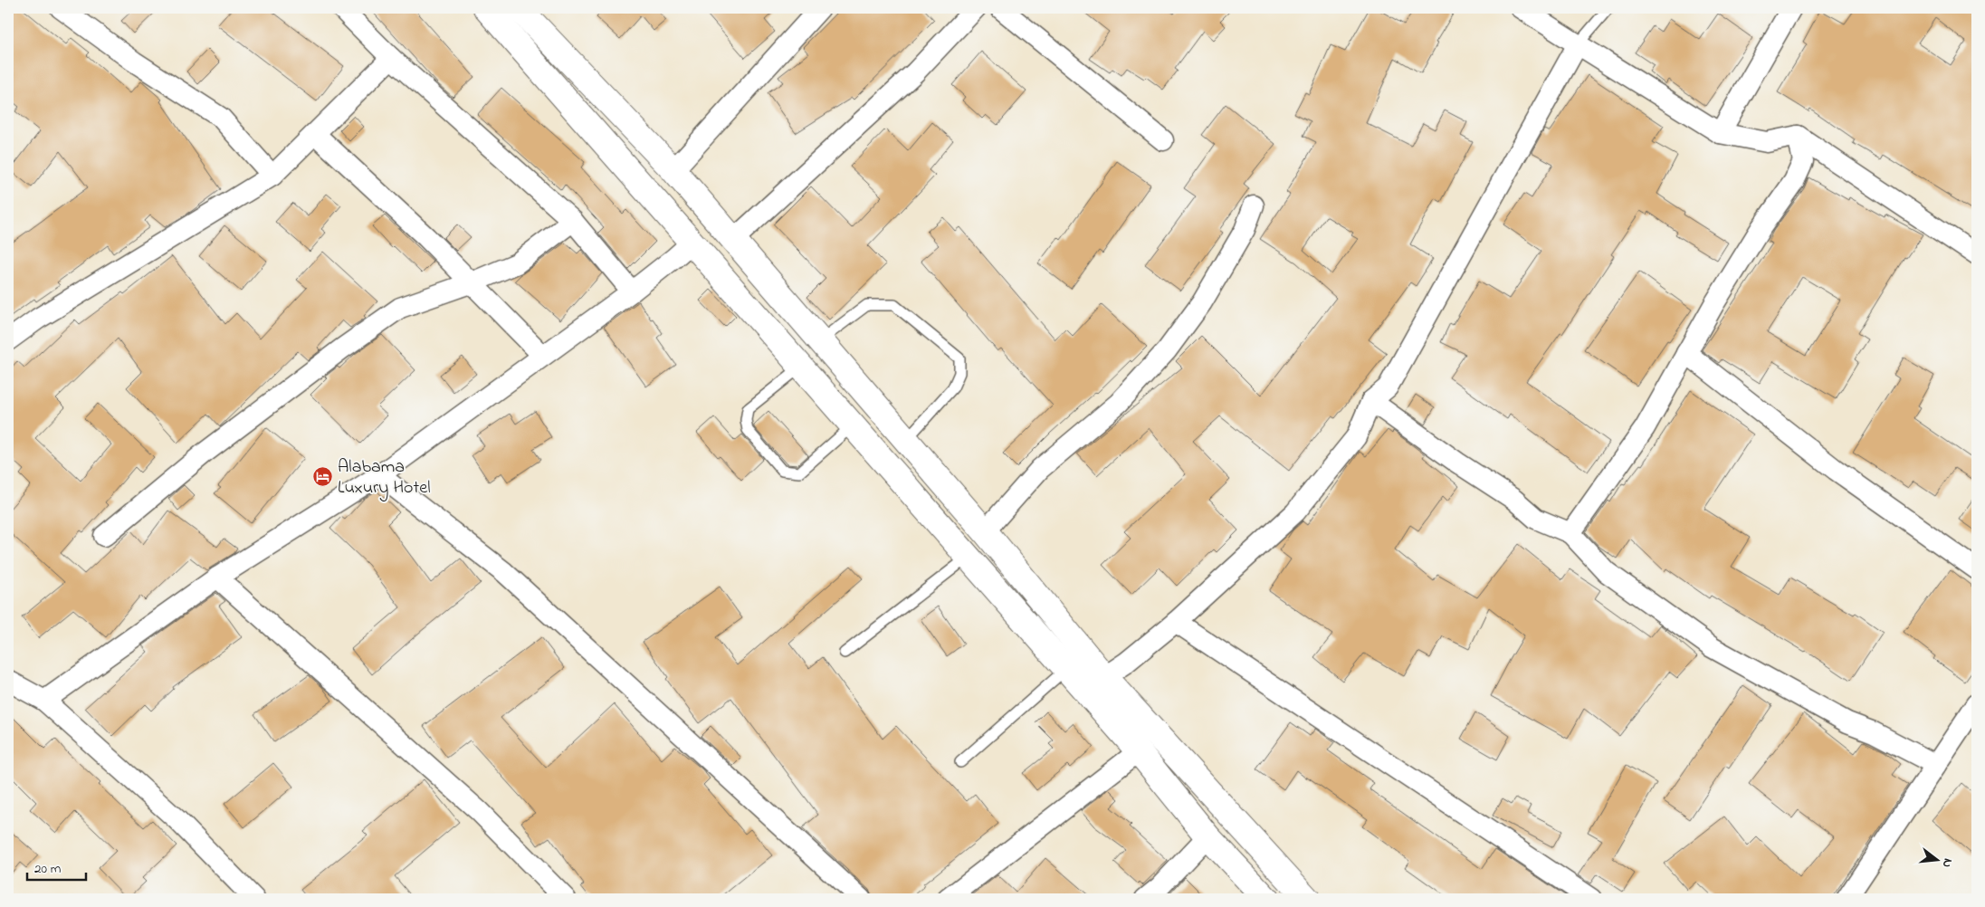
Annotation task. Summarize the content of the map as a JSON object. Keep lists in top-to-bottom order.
{
  "places": {
    "hotel": ["Alabama Luxury Hotel"]
  },
  "scale_bar": "20 m",
  "north": "right"
}
